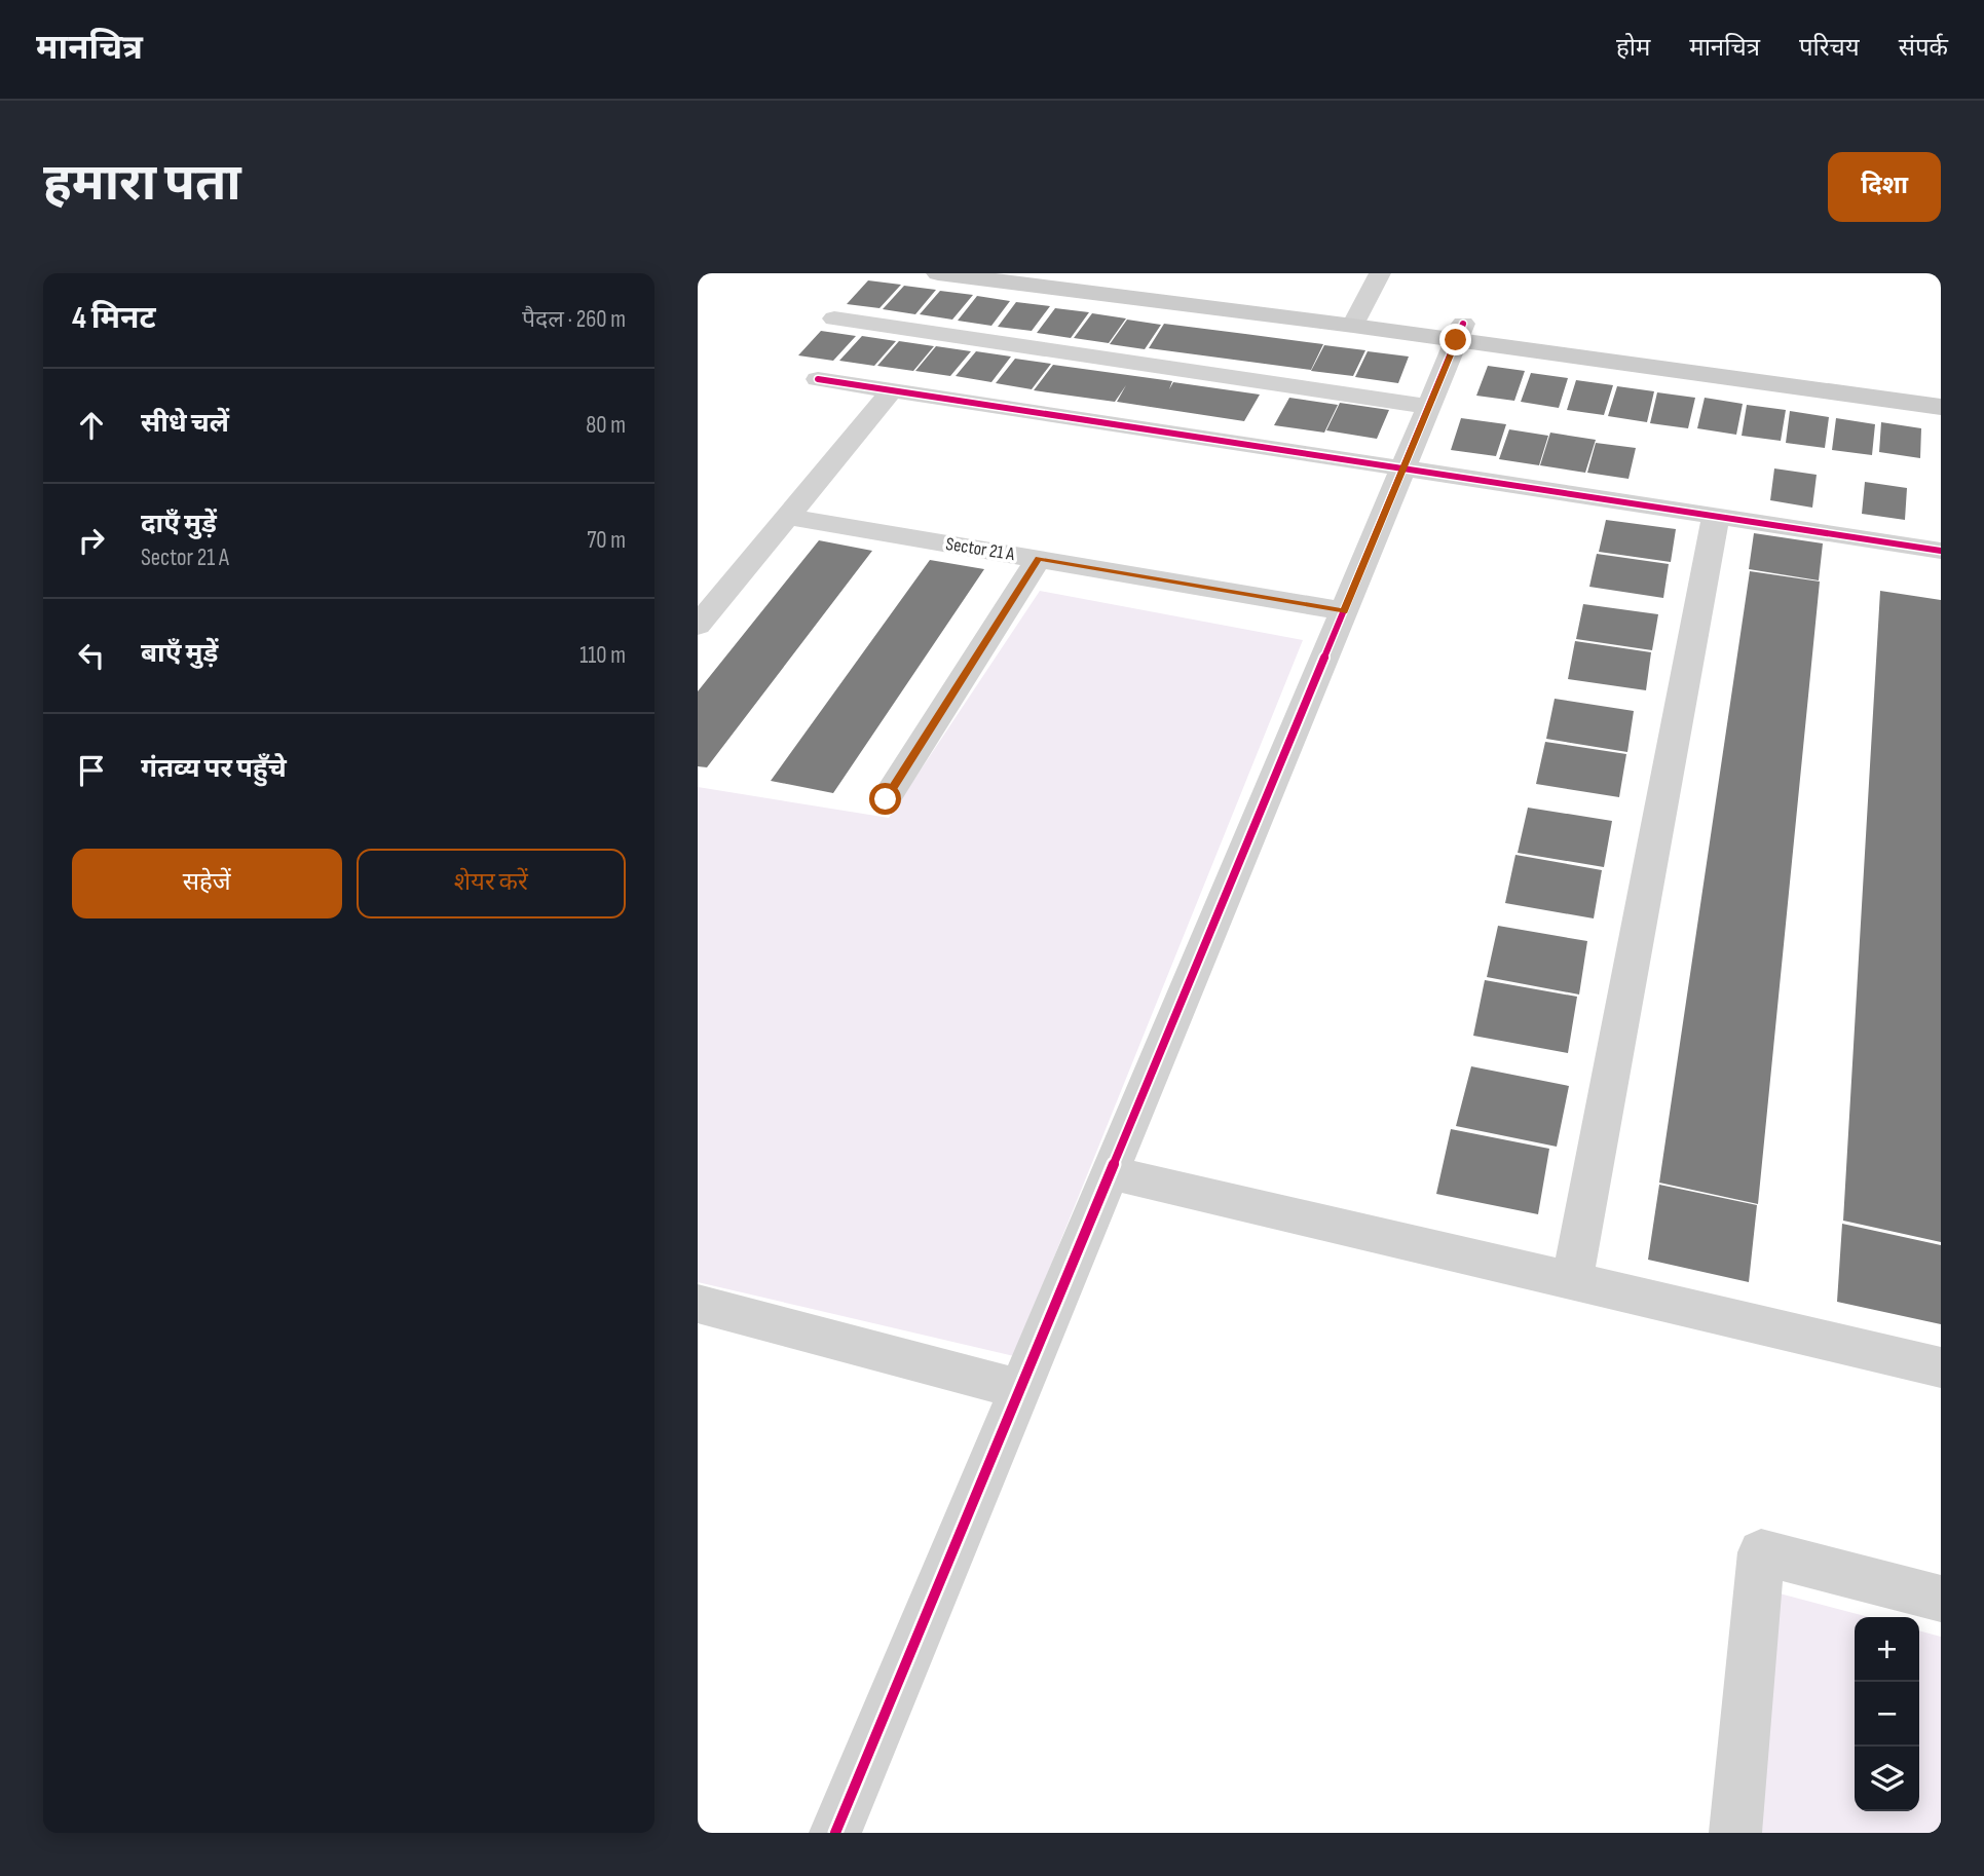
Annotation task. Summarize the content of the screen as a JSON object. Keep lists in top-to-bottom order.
{
  "streets": {
    "street": ["Sector 21 A"]
  },
  "page": {
    "header": "मानचित्र",
    "nav": [
      "होम",
      "मानचित्र",
      "परिचय",
      "संपर्क"
    ],
    "buttons": [
      "दिशा",
      ["सहेजें", "शेयर करें"]
    ],
    "title": "हमारा पता",
    "heading": ["4 मिनट", "पैदल · 260 m"],
    "list": [
      ["सीधे चलें", "80 m"],
      ["दाएँ मुड़ें", "Sector 21 A", "70 m"],
      ["बाएँ मुड़ें", "110 m"],
      "गंतव्य पर पहुँचे"
    ],
    "map_buttons": ["+", "−"]
  }
}
